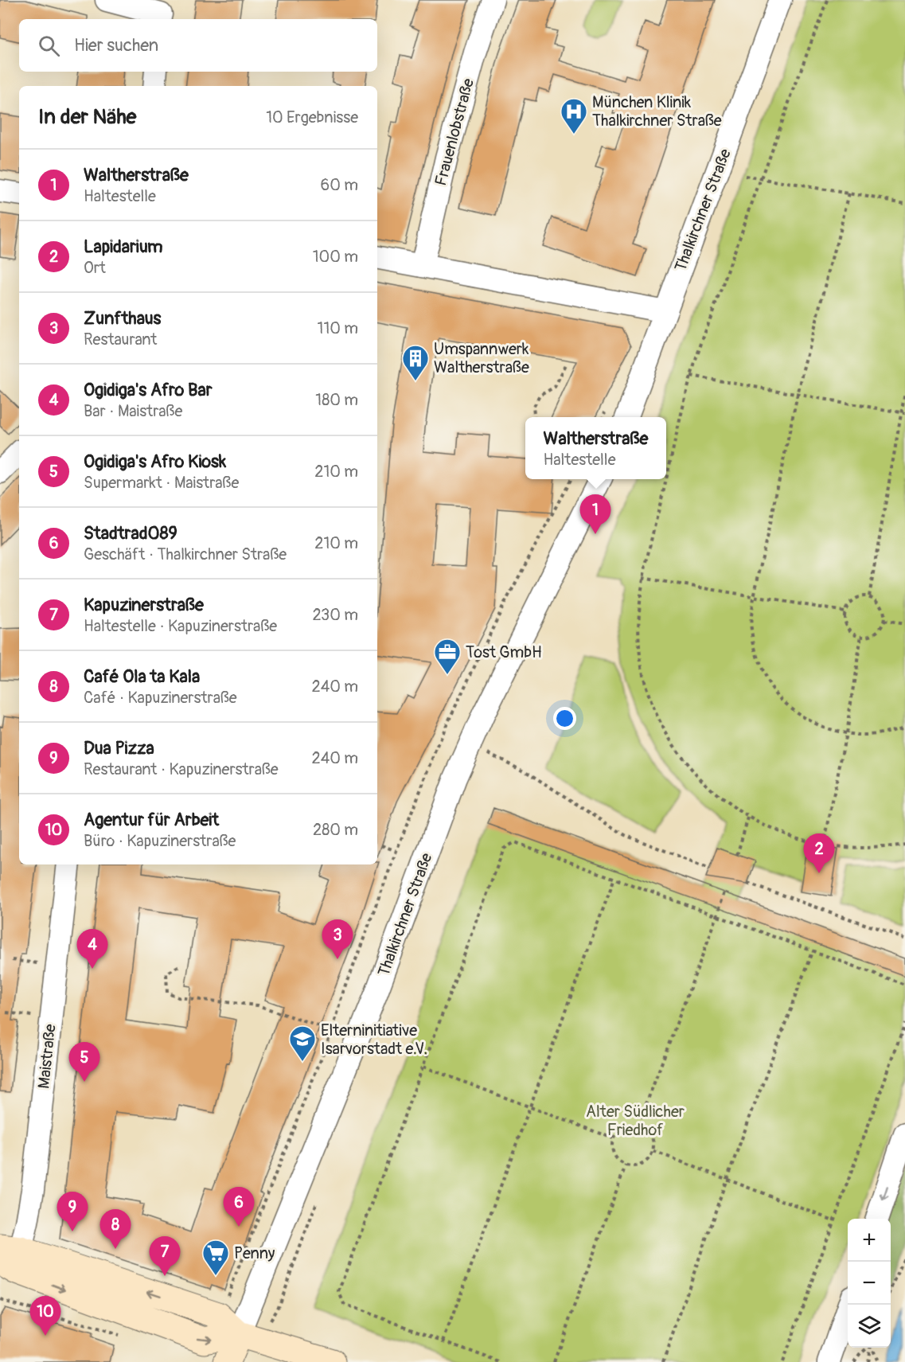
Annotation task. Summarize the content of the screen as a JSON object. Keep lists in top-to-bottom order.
{
  "streets": {
    "main road": ["Thalkirchner Straße"],
    "street": ["Frauenlobstraße", "Maistraße"]
  },
  "parks": ["Alter Südlicher Friedhof"],
  "places": {
    "hospital": ["München Klinik Thalkirchner Straße"],
    "building": ["Umspannwerk Waltherstraße"],
    "office": ["Tost GmbH"],
    "school or university": ["Elterninitiative Isarvorstadt e.V."],
    "supermarket": ["Penny"]
  },
  "page": {
    "search": "Hier suchen",
    "heading": ["In der Nähe", "10 Ergebnisse"],
    "list": [
      {
        "mark": "1",
        "name": "Waltherstraße",
        "note": "Haltestelle",
        "value": "60 m"
      },
      {
        "mark": "2",
        "name": "Lapidarium",
        "note": "Ort",
        "value": "100 m"
      },
      {
        "mark": "3",
        "name": "Zunfthaus",
        "note": "Restaurant",
        "value": "110 m"
      },
      {
        "mark": "4",
        "name": "Ogidiga's Afro Bar",
        "note": "Bar · Maistraße",
        "value": "180 m"
      },
      {
        "mark": "5",
        "name": "Ogidiga's Afro Kiosk",
        "note": "Supermarkt · Maistraße",
        "value": "210 m"
      },
      {
        "mark": "6",
        "name": "Stadtrad089",
        "note": "Geschäft · Thalkirchner Straße",
        "value": "210 m"
      },
      {
        "mark": "7",
        "name": "Kapuzinerstraße",
        "note": "Haltestelle · Kapuzinerstraße",
        "value": "230 m"
      },
      {
        "mark": "8",
        "name": "Café Ola ta Kala",
        "note": "Café · Kapuzinerstraße",
        "value": "240 m"
      },
      {
        "mark": "9",
        "name": "Dua Pizza",
        "note": "Restaurant · Kapuzinerstraße",
        "value": "240 m"
      },
      {
        "mark": "10",
        "name": "Agentur für Arbeit",
        "note": "Büro · Kapuzinerstraße",
        "value": "280 m"
      }
    ],
    "popup": ["Waltherstraße", "Haltestelle"],
    "pins": [
      "1",
      "2",
      "3",
      "4",
      "5",
      "6",
      "9",
      "8",
      "7",
      "10"
    ],
    "map_buttons": ["+", "−"]
  }
}
